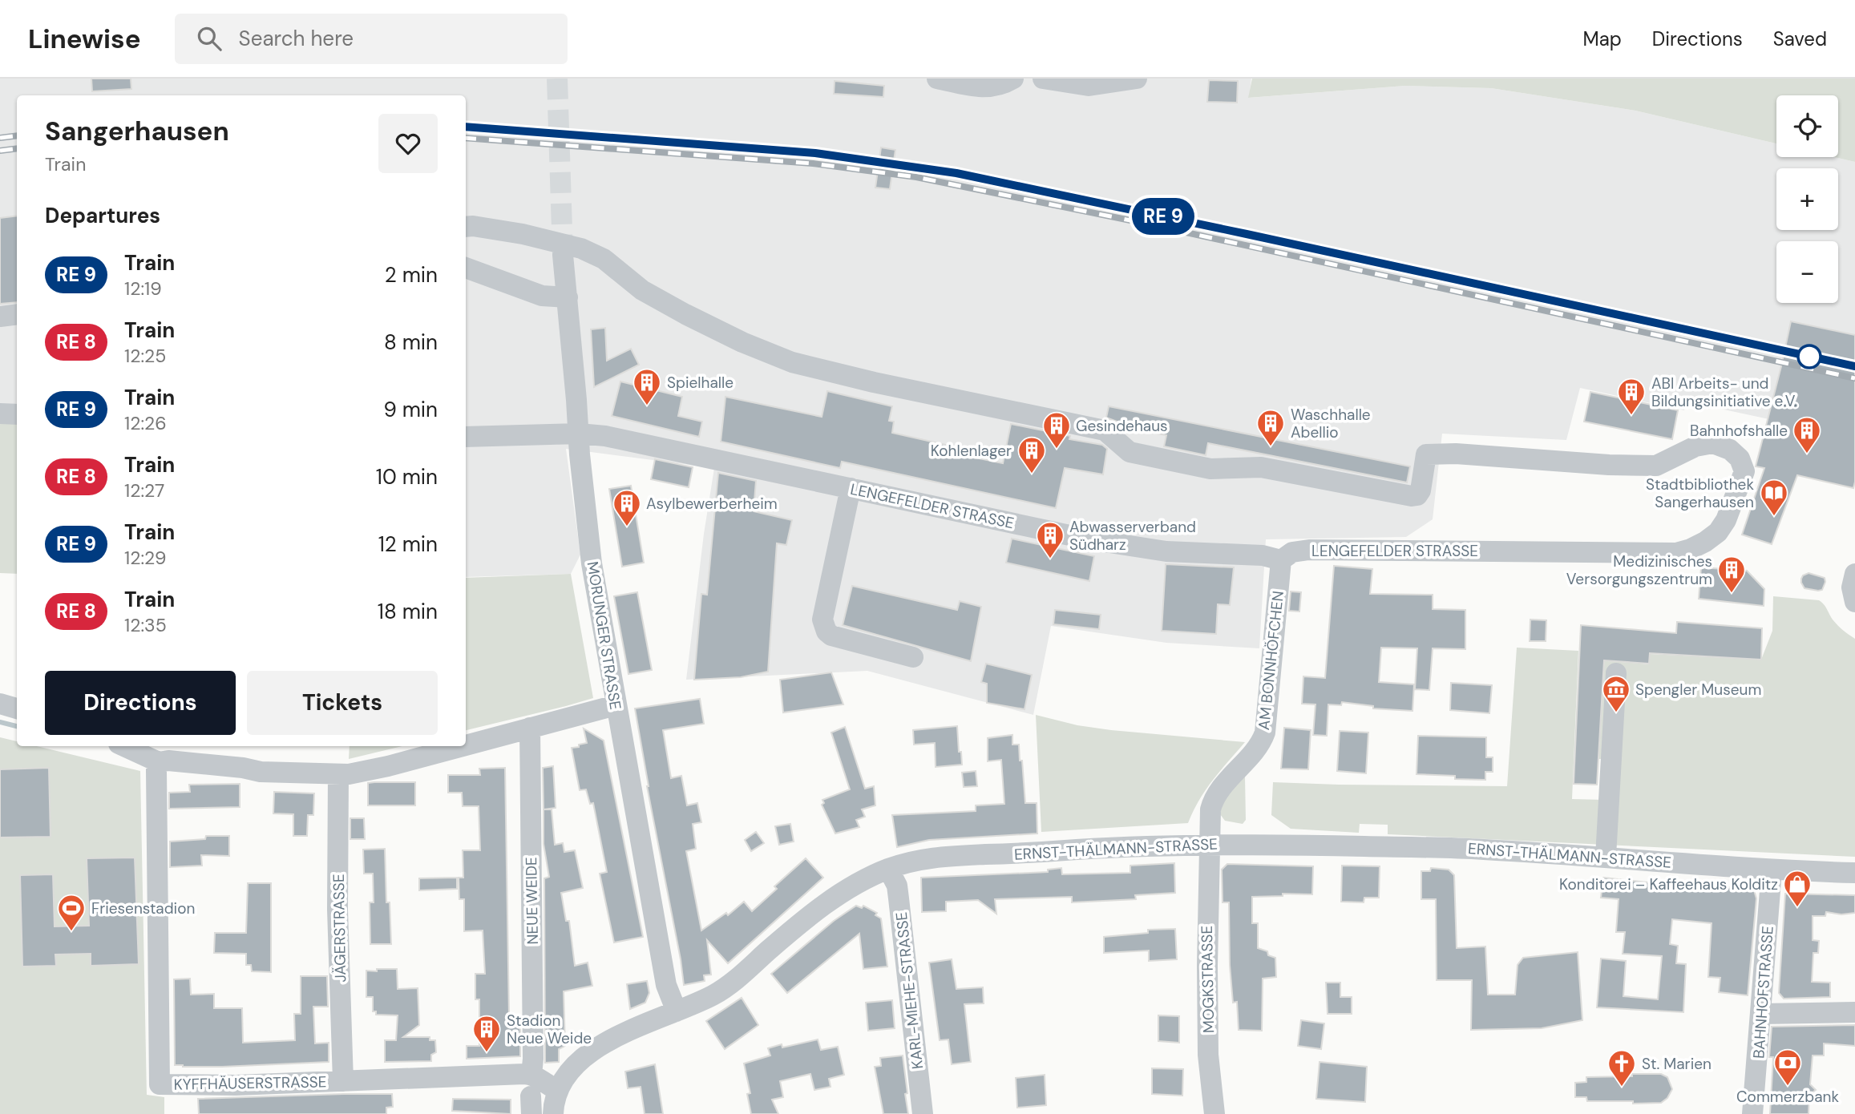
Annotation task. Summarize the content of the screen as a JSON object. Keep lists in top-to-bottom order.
{
  "streets": {
    "street": [
      "LENGEFELDER STRASSE",
      "MORUNGER STRASSE",
      "AM BONNHÖFCHEN",
      "ERNST-THÄLMANN-STRASSE",
      "NEUE WEIDE",
      "JÄGERSTRASSE",
      "MOGKSTRASSE",
      "KARL-MIEHE-STRASSE",
      "BAHNHOFSTRASSE",
      "KYFFHÄUSERSTRASSE"
    ]
  },
  "crossings": [
    ["LENGEFELDER STRASSE", "MORUNGER STRASSE"],
    ["LENGEFELDER STRASSE", "AM BONNHÖFCHEN"],
    ["MORUNGER STRASSE", "ERNST-THÄLMANN-STRASSE"],
    ["AM BONNHÖFCHEN", "ERNST-THÄLMANN-STRASSE"],
    ["AM BONNHÖFCHEN", "MOGKSTRASSE"],
    ["ERNST-THÄLMANN-STRASSE", "MOGKSTRASSE"],
    ["ERNST-THÄLMANN-STRASSE", "KARL-MIEHE-STRASSE"],
    ["ERNST-THÄLMANN-STRASSE", "BAHNHOFSTRASSE"],
    ["NEUE WEIDE", "KYFFHÄUSERSTRASSE"],
    ["JÄGERSTRASSE", "KYFFHÄUSERSTRASSE"]
  ],
  "places": {
    "building": [
      "Spielhalle",
      "ABI Arbeits- und Bildungsinitiative e.V.",
      "Waschhalle Abellio",
      "Gesindehaus",
      "Bahnhofshalle",
      "Kohlenlager",
      "Asylbewerberheim",
      "Abwasserverband Südharz",
      "Medizinisches Versorgungszentrum",
      "Stadion Neue Weide"
    ],
    "library": ["Stadtbibliothek Sangerhausen"],
    "museum": ["Spengler Museum"],
    "shop": ["Konditorei – Kaffeehaus Kolditz"],
    "sports": ["Friesenstadion"],
    "bank": ["Commerzbank"],
    "church": ["St. Marien"]
  },
  "page": {
    "header": "Linewise",
    "search": "Search here",
    "nav": ["Map", "Directions", "Saved"],
    "on_map": "RE 9",
    "map_buttons": ["+", "−"],
    "heading": [
      ["Sangerhausen", "Train"],
      "Departures"
    ],
    "list": [
      {
        "mark": "RE 9",
        "name": "Train",
        "note": "12:19",
        "value": "2 min"
      },
      {
        "mark": "RE 8",
        "name": "Train",
        "note": "12:25",
        "value": "8 min"
      },
      {
        "mark": "RE 9",
        "name": "Train",
        "note": "12:26",
        "value": "9 min"
      },
      {
        "mark": "RE 8",
        "name": "Train",
        "note": "12:27",
        "value": "10 min"
      },
      {
        "mark": "RE 9",
        "name": "Train",
        "note": "12:29",
        "value": "12 min"
      },
      {
        "mark": "RE 8",
        "name": "Train",
        "note": "12:35",
        "value": "18 min"
      }
    ],
    "buttons": ["Directions", "Tickets"]
  }
}
